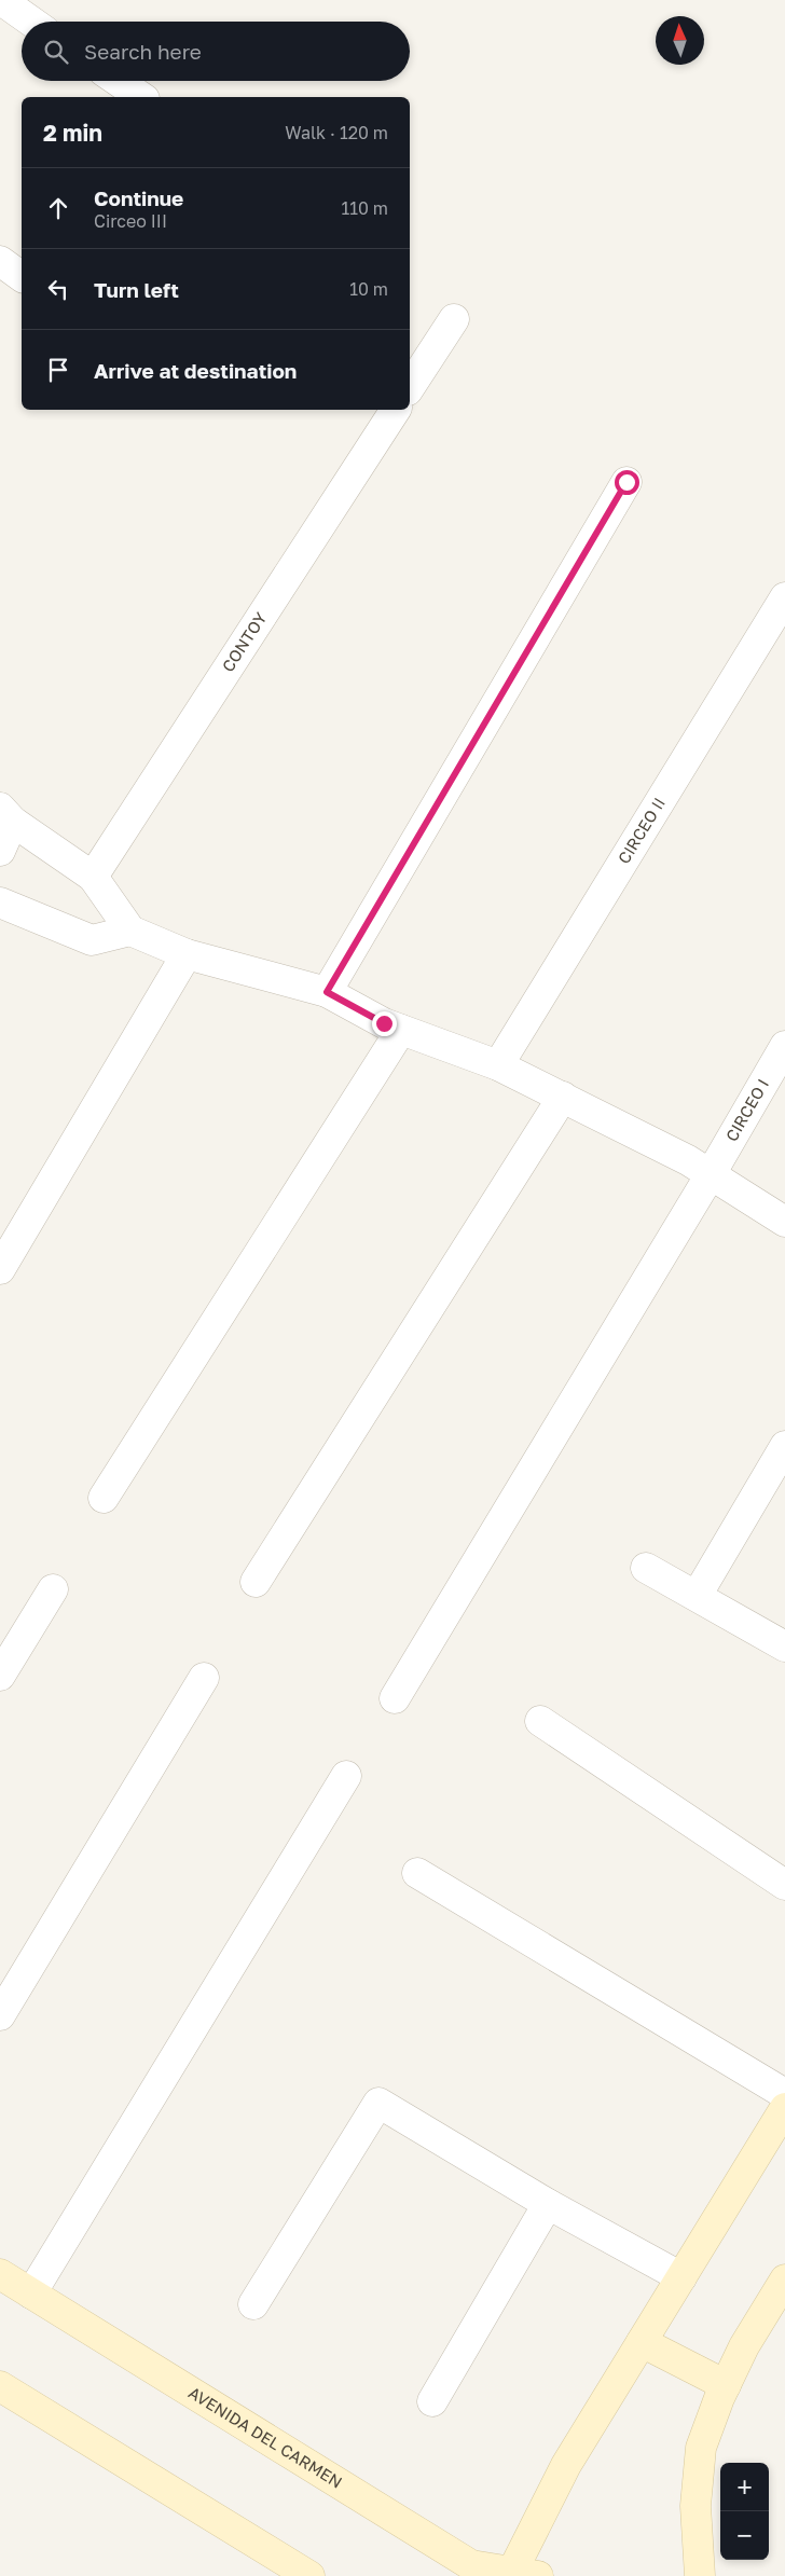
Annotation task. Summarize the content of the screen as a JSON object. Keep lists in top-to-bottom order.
{
  "streets": {
    "street": [
      "CONTOY",
      "CIRCEO II",
      "CIRCEO I",
      "AVENIDA DEL CARMEN"
    ]
  },
  "north": "top",
  "page": {
    "search": "Search here",
    "heading": ["2 min", "Walk · 120 m"],
    "list": [
      ["Continue", "Circeo III", "110 m"],
      ["Turn left", "10 m"],
      "Arrive at destination"
    ],
    "map_buttons": ["+", "−"]
  }
}
